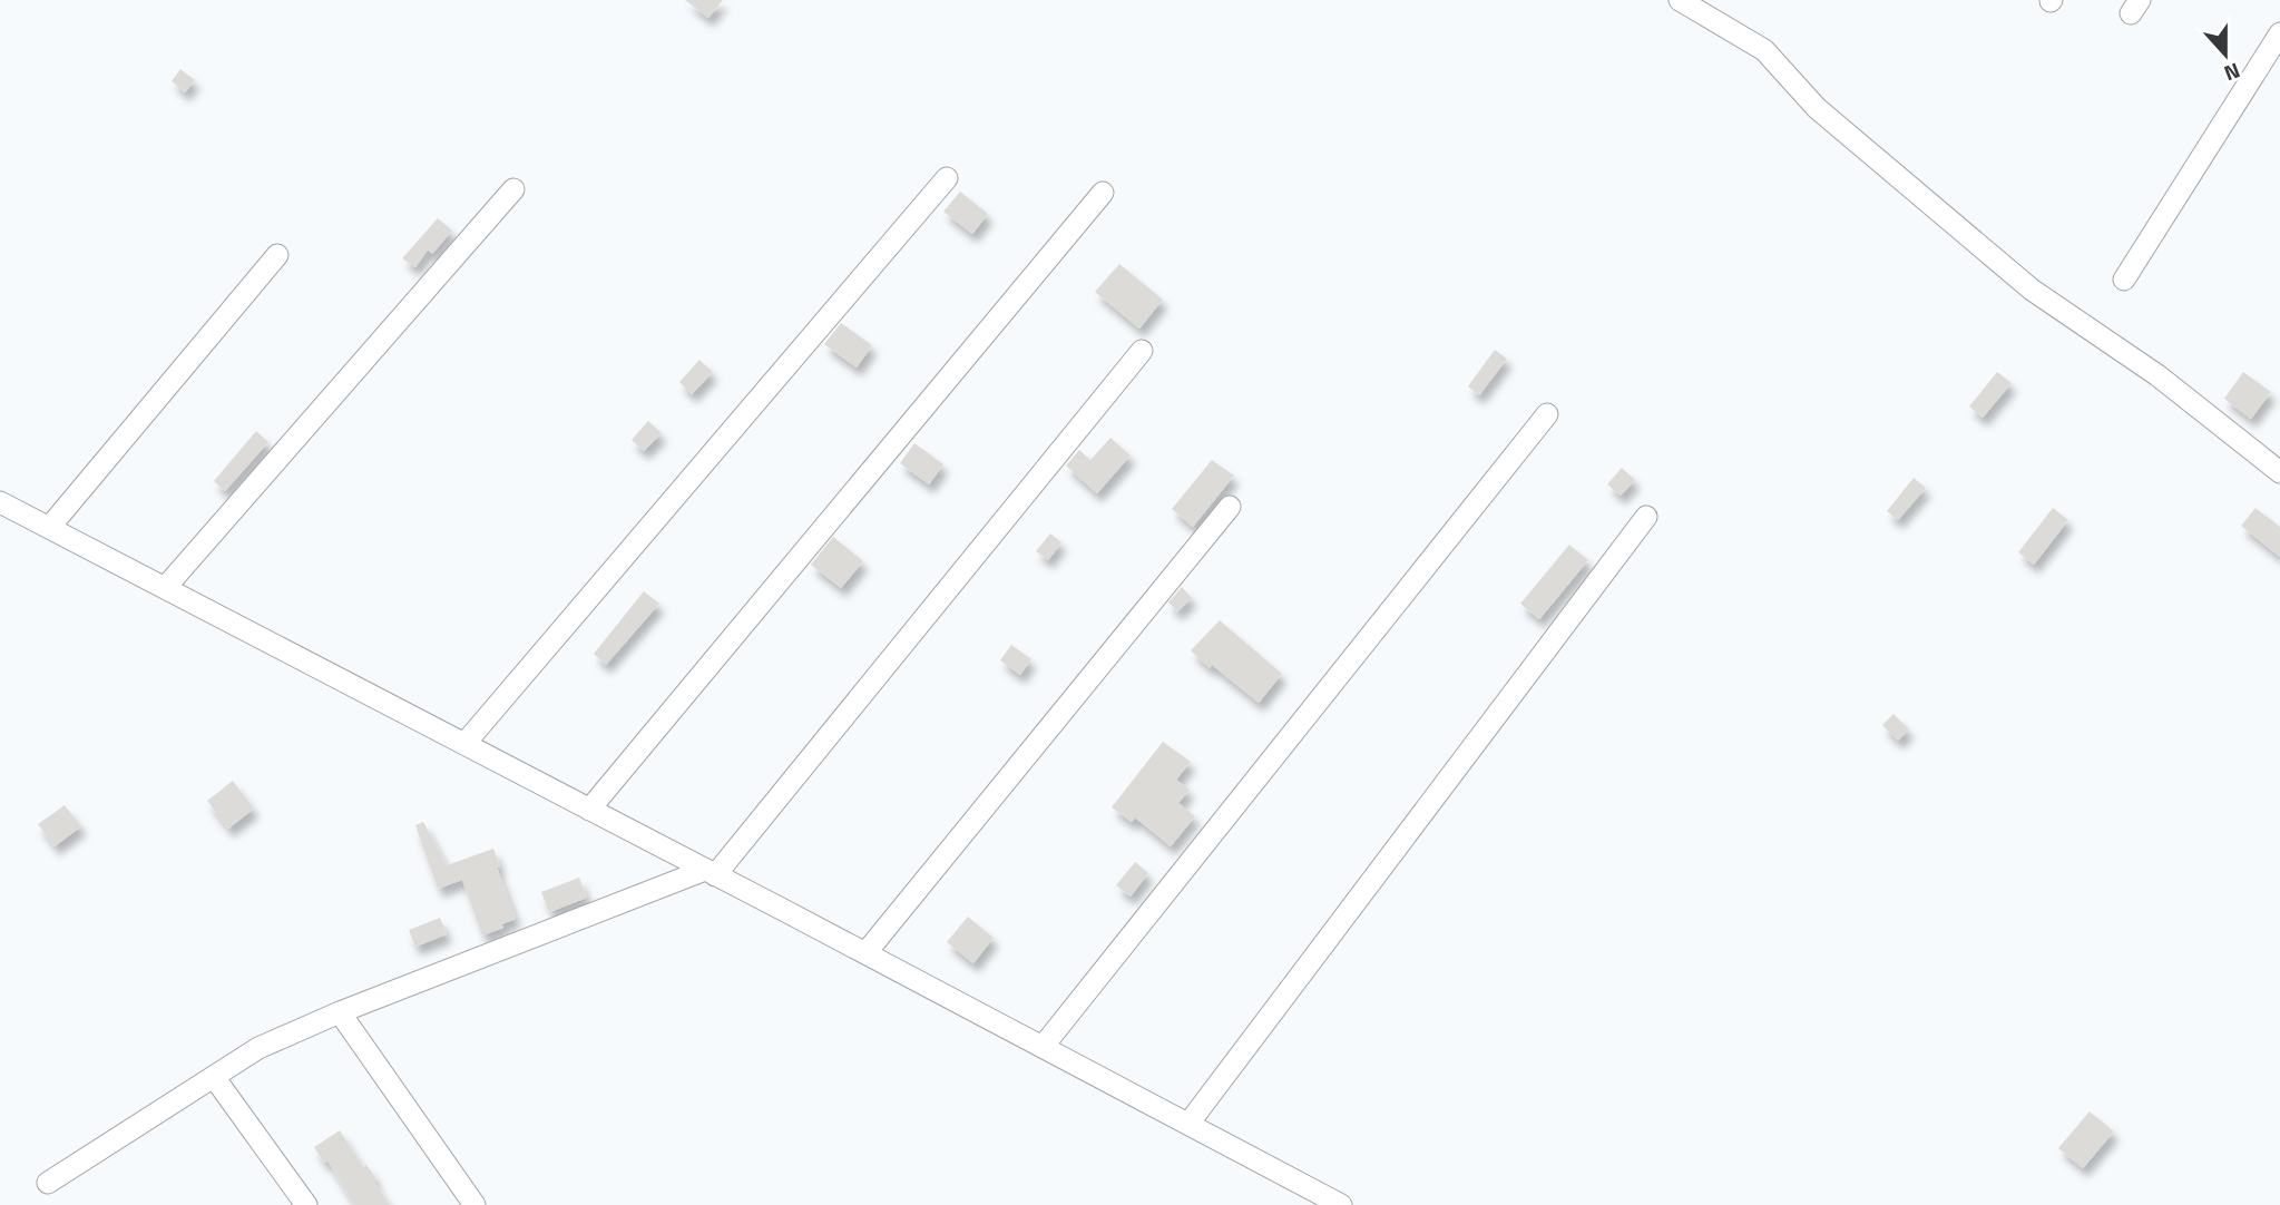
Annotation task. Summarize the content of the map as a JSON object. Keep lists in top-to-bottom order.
{
  "north": "bottom"
}
